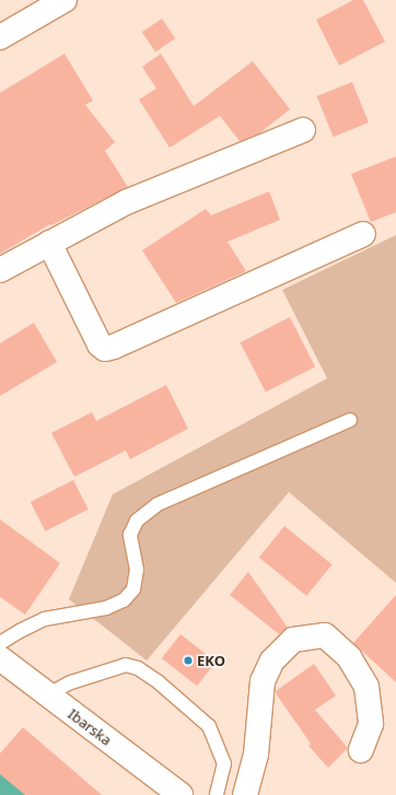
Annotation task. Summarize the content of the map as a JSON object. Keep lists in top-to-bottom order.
{
  "streets": {
    "street": ["Ibarska"]
  },
  "places": ["EKO"]
}
